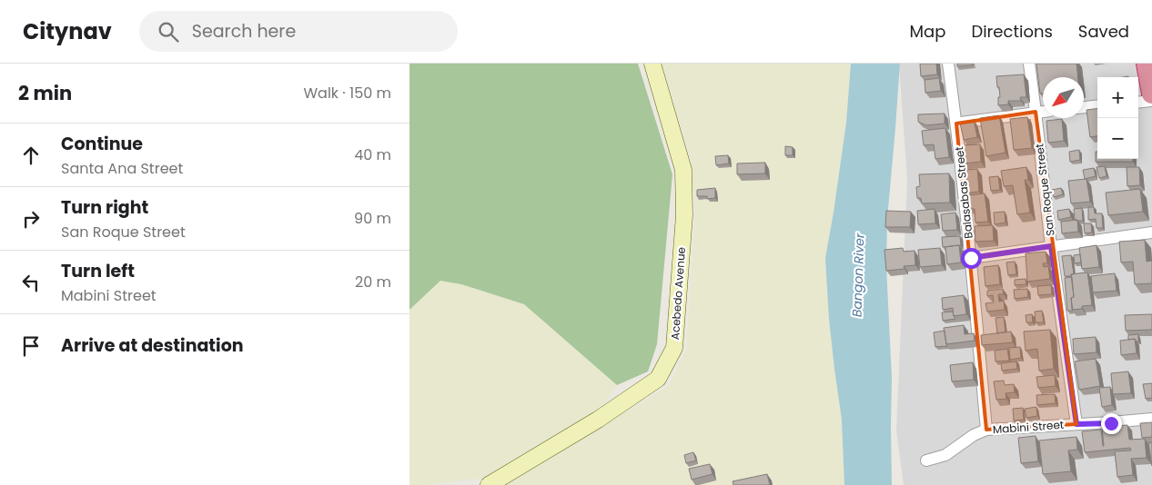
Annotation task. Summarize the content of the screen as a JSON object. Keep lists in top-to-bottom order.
{
  "streets": {
    "street": [
      "San Roque Street",
      "Balasabas Street",
      "Acebedo Avenue",
      "Mabini Street"
    ]
  },
  "crossings": [
    ["San Roque Street", "Mabini Street"],
    ["Balasabas Street", "Mabini Street"]
  ],
  "water": ["Bangon River"],
  "north": "bottom left",
  "page": {
    "header": "Citynav",
    "search": "Search here",
    "nav": ["Map", "Directions", "Saved"],
    "heading": ["2 min", "Walk · 150 m"],
    "map_buttons": ["+", "−"],
    "list": [
      ["Continue", "Santa Ana Street", "40 m"],
      ["Turn right", "San Roque Street", "90 m"],
      ["Turn left", "Mabini Street", "20 m"],
      "Arrive at destination"
    ]
  }
}
